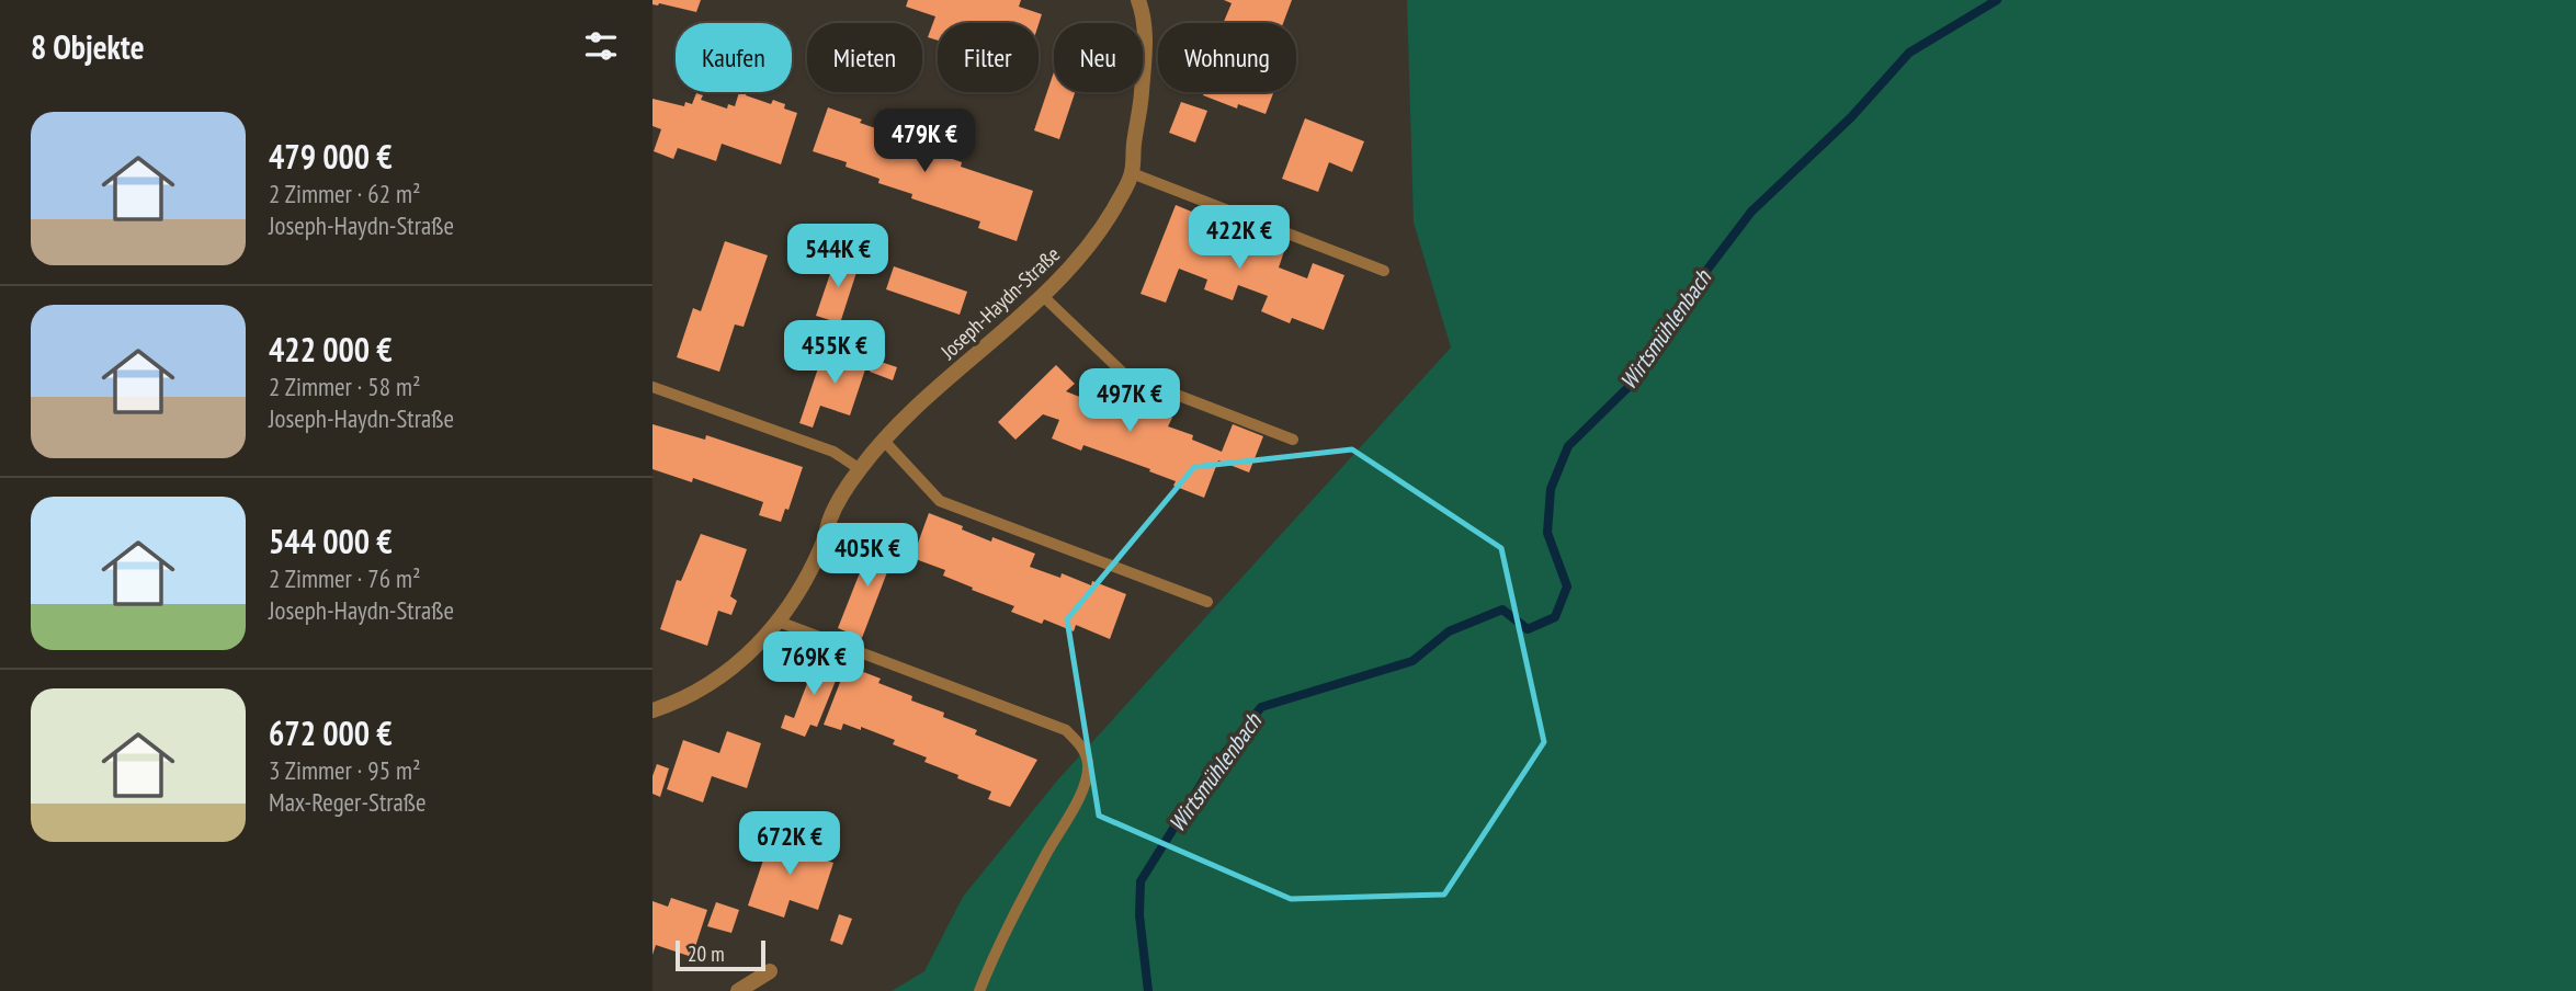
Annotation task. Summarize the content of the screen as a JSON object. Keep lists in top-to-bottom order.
{
  "streets": {
    "street": ["Joseph-Haydn-Straße"]
  },
  "water": ["Wirtsmühlenbach"],
  "scale_bar": "20 m",
  "page": {
    "heading": "8 Objekte",
    "chip": [
      "Kaufen",
      "Mieten",
      "Filter",
      "Neu",
      "Wohnung"
    ],
    "list": [
      {
        "name": "479 000 €",
        "note": "2 Zimmer · 62 m² · Joseph-Haydn-Straße"
      },
      {
        "name": "422 000 €",
        "note": "2 Zimmer · 58 m² · Joseph-Haydn-Straße"
      },
      {
        "name": "544 000 €",
        "note": "2 Zimmer · 76 m² · Joseph-Haydn-Straße"
      },
      {
        "name": "672 000 €",
        "note": "3 Zimmer · 95 m² · Max-Reger-Straße"
      }
    ],
    "price": [
      "479K €",
      "422K €",
      "544K €",
      "455K €",
      "497K €",
      "405K €",
      "769K €",
      "672K €"
    ],
    "scale": "20 m"
  }
}
